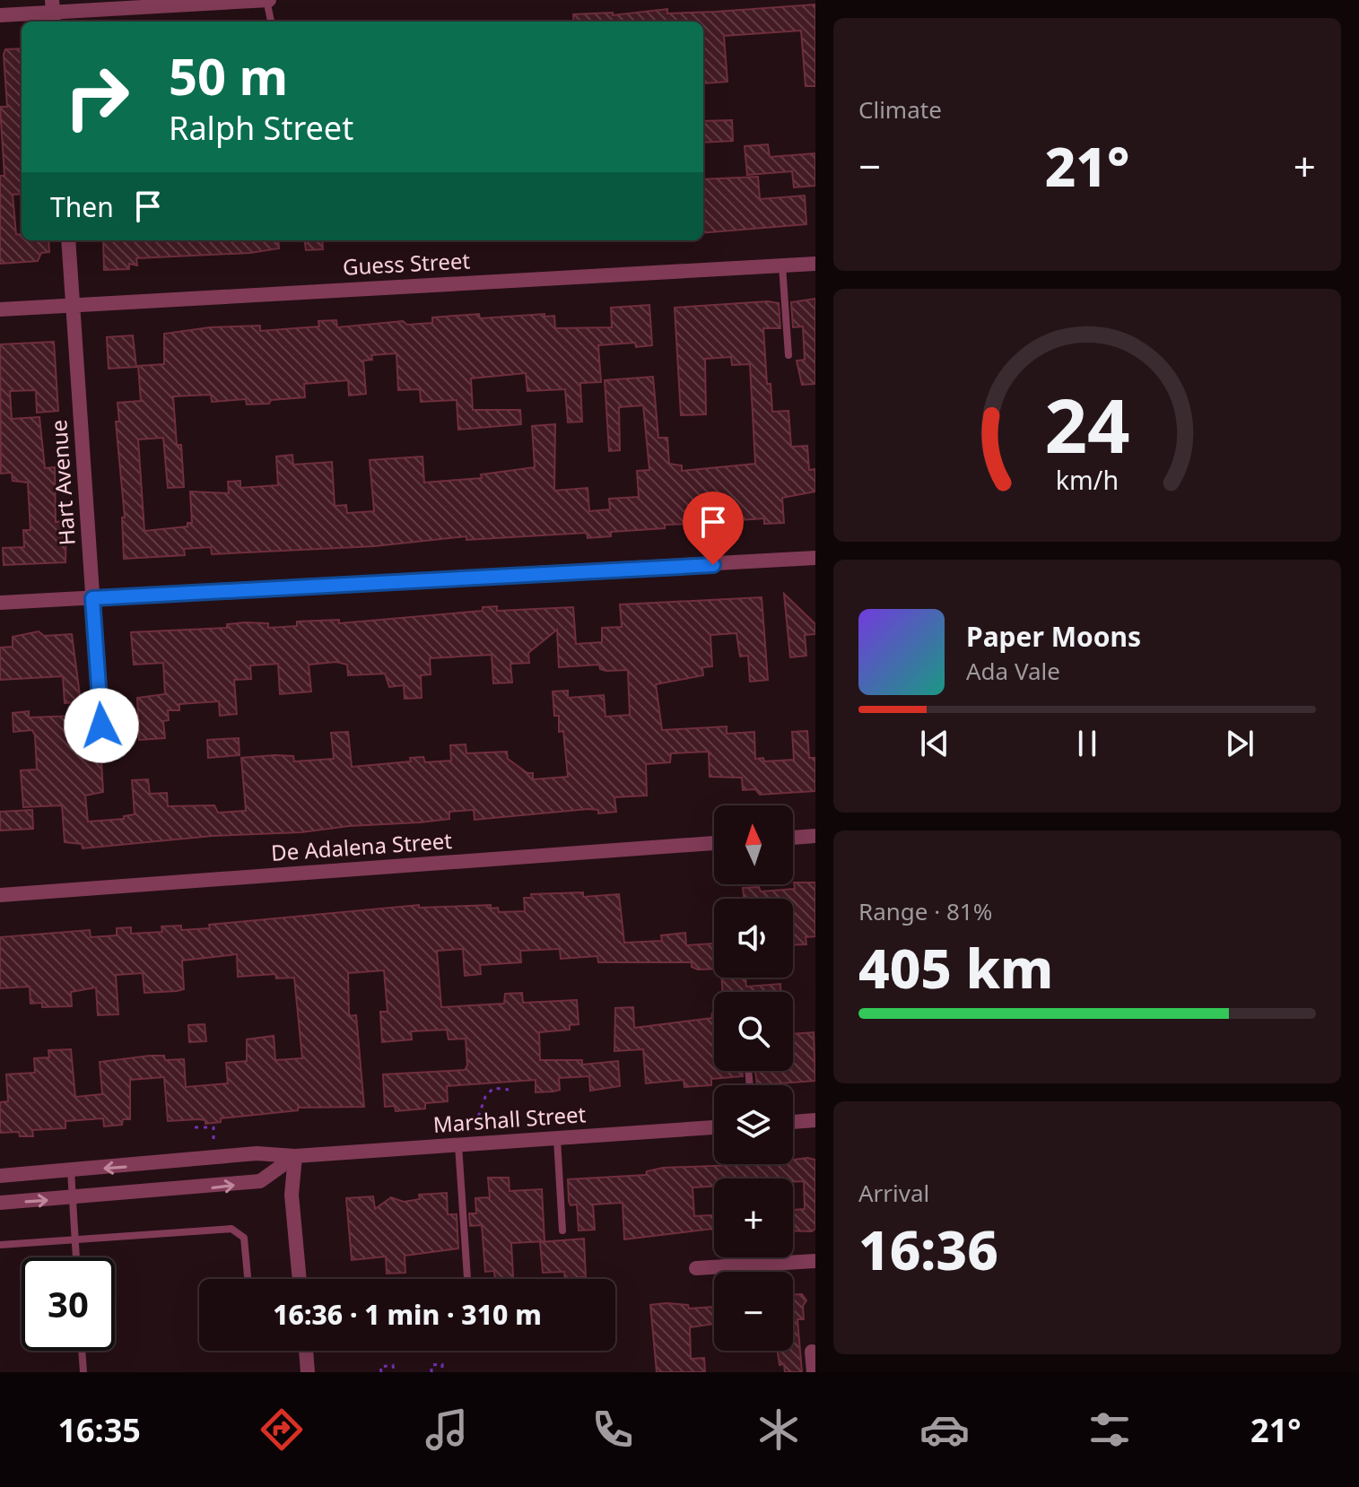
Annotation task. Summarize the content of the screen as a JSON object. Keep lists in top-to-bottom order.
{
  "streets": {
    "street": [
      "Guess Street",
      "Hart Avenue",
      "De Adalena Street",
      "Marshall Street"
    ]
  },
  "crossings": [
    ["Guess Street", "Hart Avenue"]
  ],
  "north": "top",
  "page": {
    "tile": [
      "Climate",
      ["Range · 81%", "405 km"],
      ["Arrival", "16:36"]
    ],
    "turn": ["50 m", "Ralph Street"],
    "heat": ["−", "21°", "+"],
    "then": "Then",
    "song": ["Paper Moons", "Ada Vale"],
    "map_buttons": ["+", "−"],
    "limit": "30",
    "trip": "16:36 · 1 min · 310 m",
    "tabs": ["16:35", "21°"],
    "gauge": ["24", "km/h"]
  }
}
